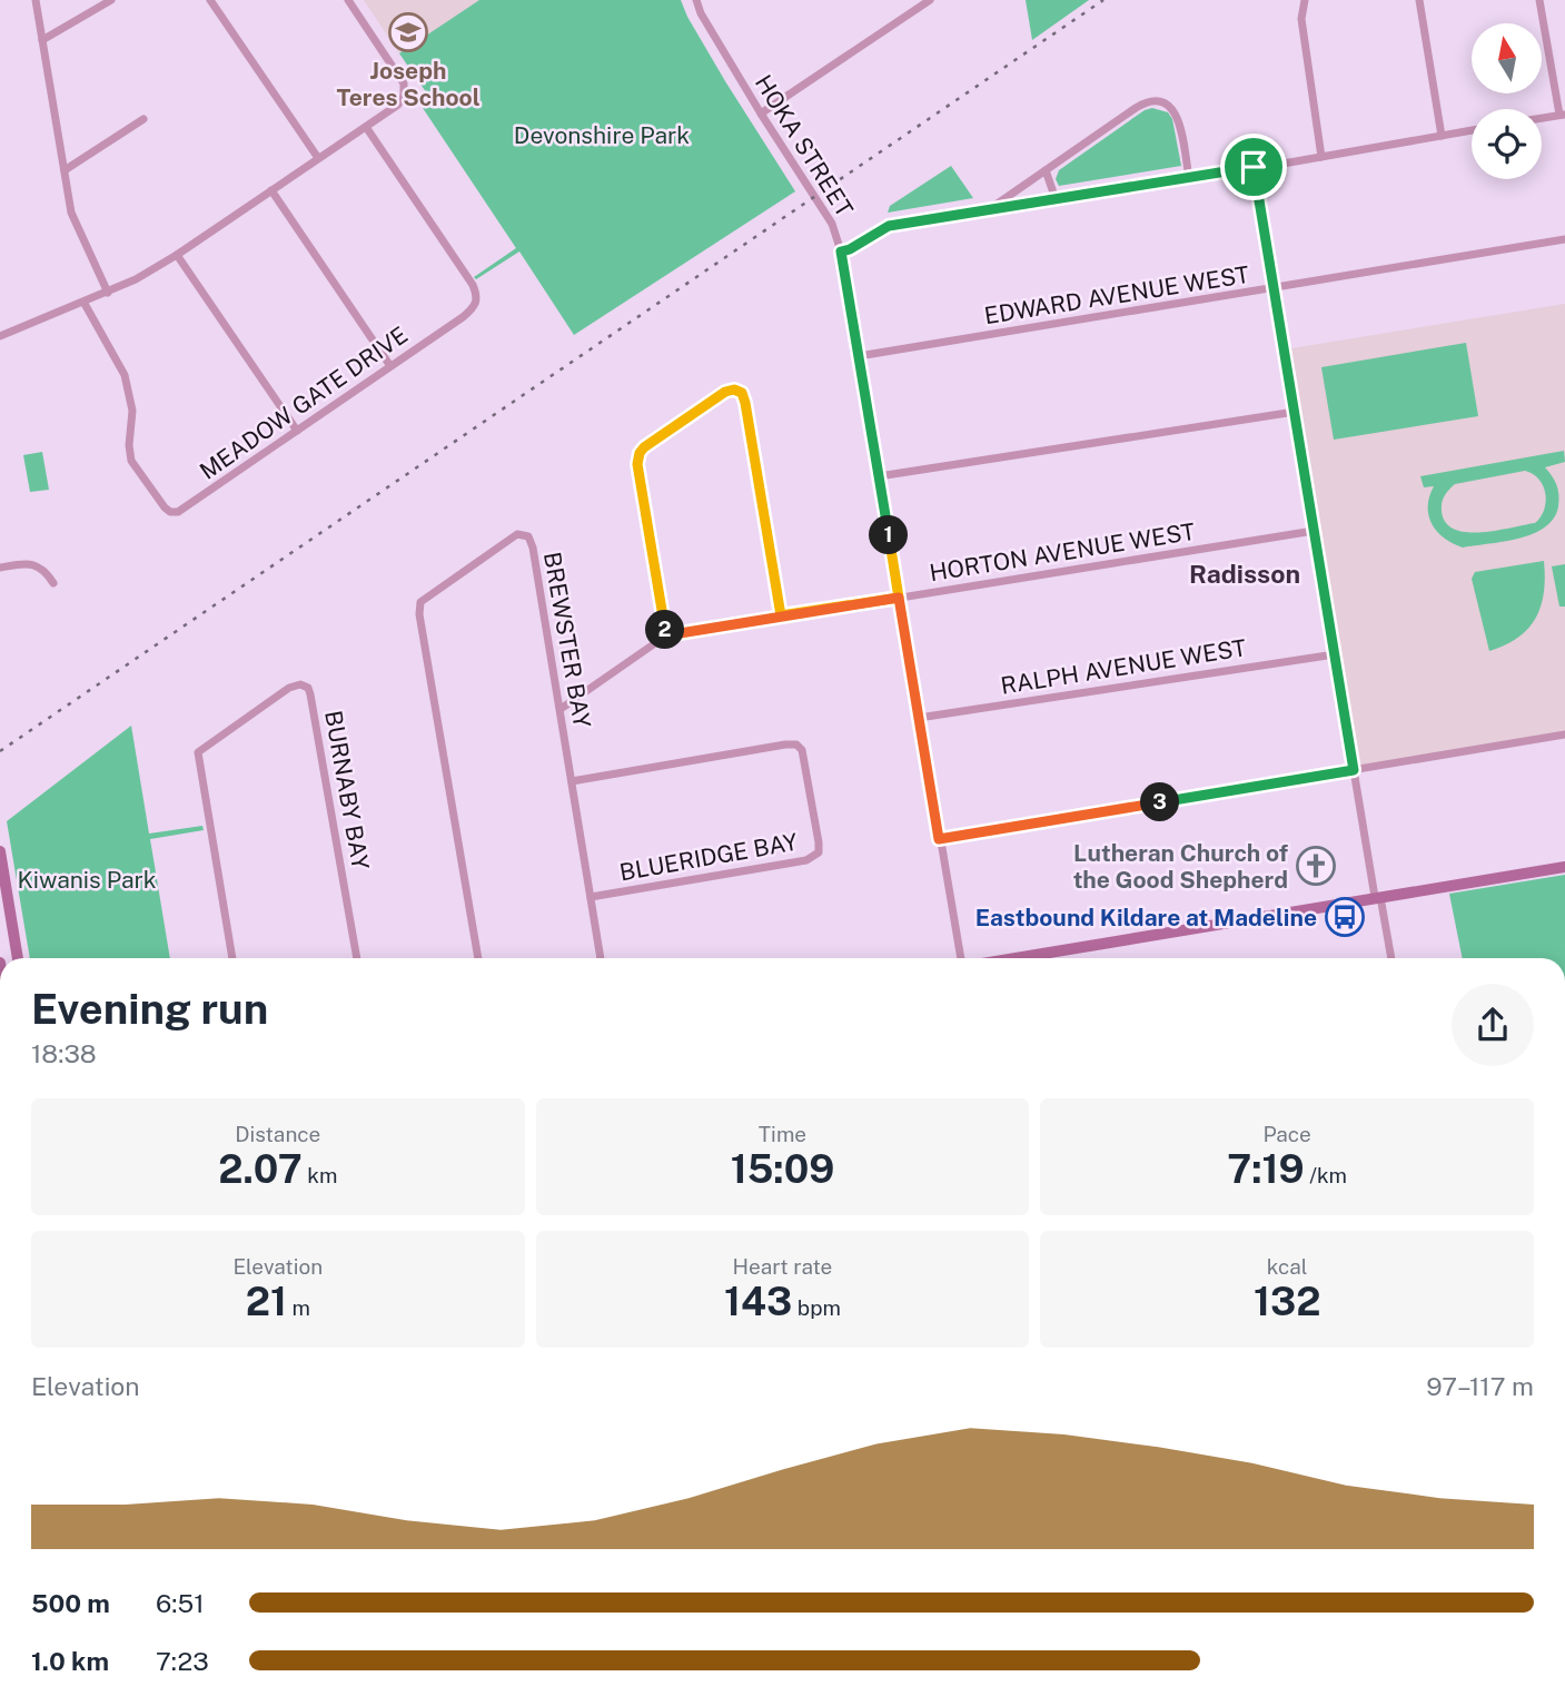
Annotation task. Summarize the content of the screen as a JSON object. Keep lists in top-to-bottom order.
{
  "streets": {
    "street": [
      "HOKA STREET",
      "EDWARD AVENUE WEST",
      "MEADOW GATE DRIVE",
      "HORTON AVENUE WEST",
      "BREWSTER BAY",
      "RALPH AVENUE WEST",
      "BURNABY BAY",
      "BLUERIDGE BAY"
    ]
  },
  "crossings": [
    ["HOKA STREET", "EDWARD AVENUE WEST"],
    ["HOKA STREET", "HORTON AVENUE WEST"],
    ["HOKA STREET", "RALPH AVENUE WEST"],
    ["HORTON AVENUE WEST", "BREWSTER BAY"],
    ["BREWSTER BAY", "BLUERIDGE BAY"]
  ],
  "districts": ["Radisson"],
  "parks": ["Devonshire Park", "Kiwanis Park"],
  "places": {
    "school or university": ["Joseph Teres School"],
    "church": ["Lutheran Church of the Good Shepherd"],
    "bus stop": ["Eastbound Kildare at Madeline"]
  },
  "north": "top",
  "page": {
    "pins": ["1", "2", "3"],
    "heading": ["Evening run", "18:38"],
    "stats": [
      ["Distance", "2.07 km"],
      ["Time", "15:09"],
      ["Pace", "7:19 /km"],
      ["Elevation", "21 m"],
      ["Heart rate", "143 bpm"],
      ["kcal", "132"]
    ],
    "chart": ["Elevation", "97–117 m"],
    "list": [
      {
        "name": "500 m",
        "note": "6:51"
      },
      {
        "name": "1.0 km",
        "note": "7:23"
      }
    ]
  }
}
